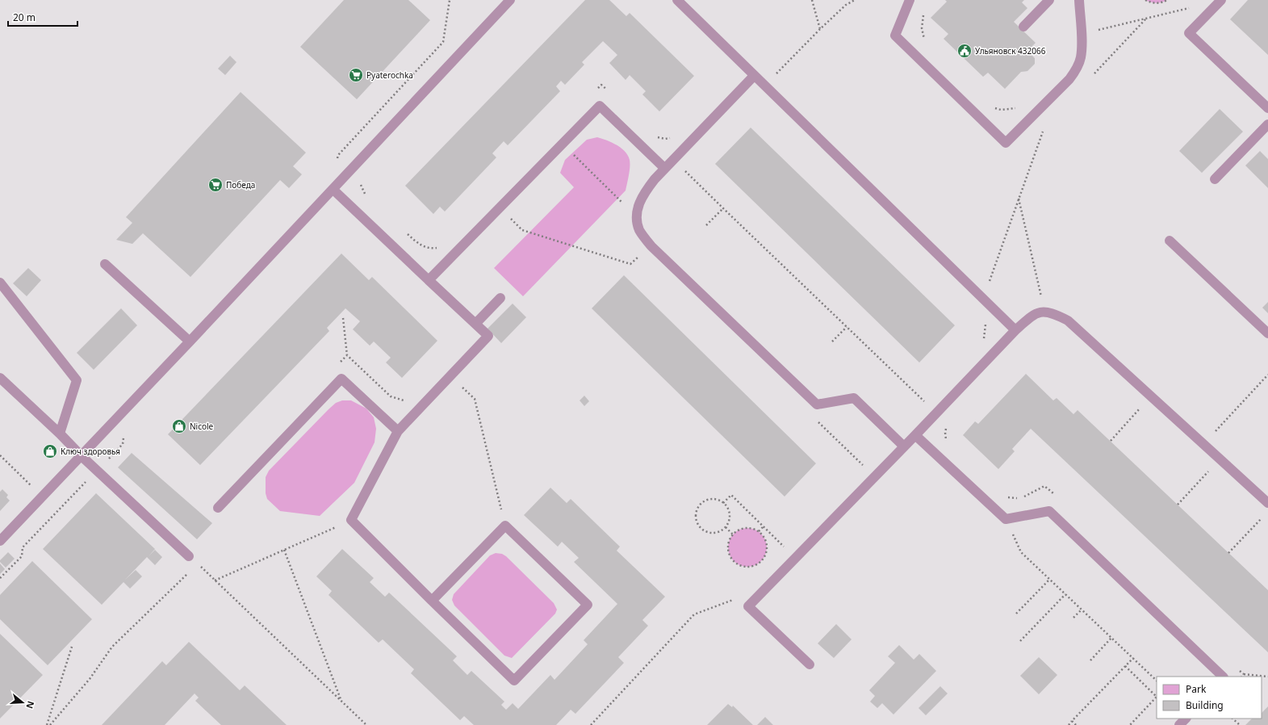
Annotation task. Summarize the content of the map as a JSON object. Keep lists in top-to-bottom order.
{
  "places": {
    "public building": ["Ульяновск 432066"],
    "supermarket": ["Pyaterochka", "Победа"],
    "shop": ["Nicole", "Ключ здоровья"]
  },
  "legend": ["Park", "Building"],
  "scale_bar": "20 m",
  "north": "right"
}
